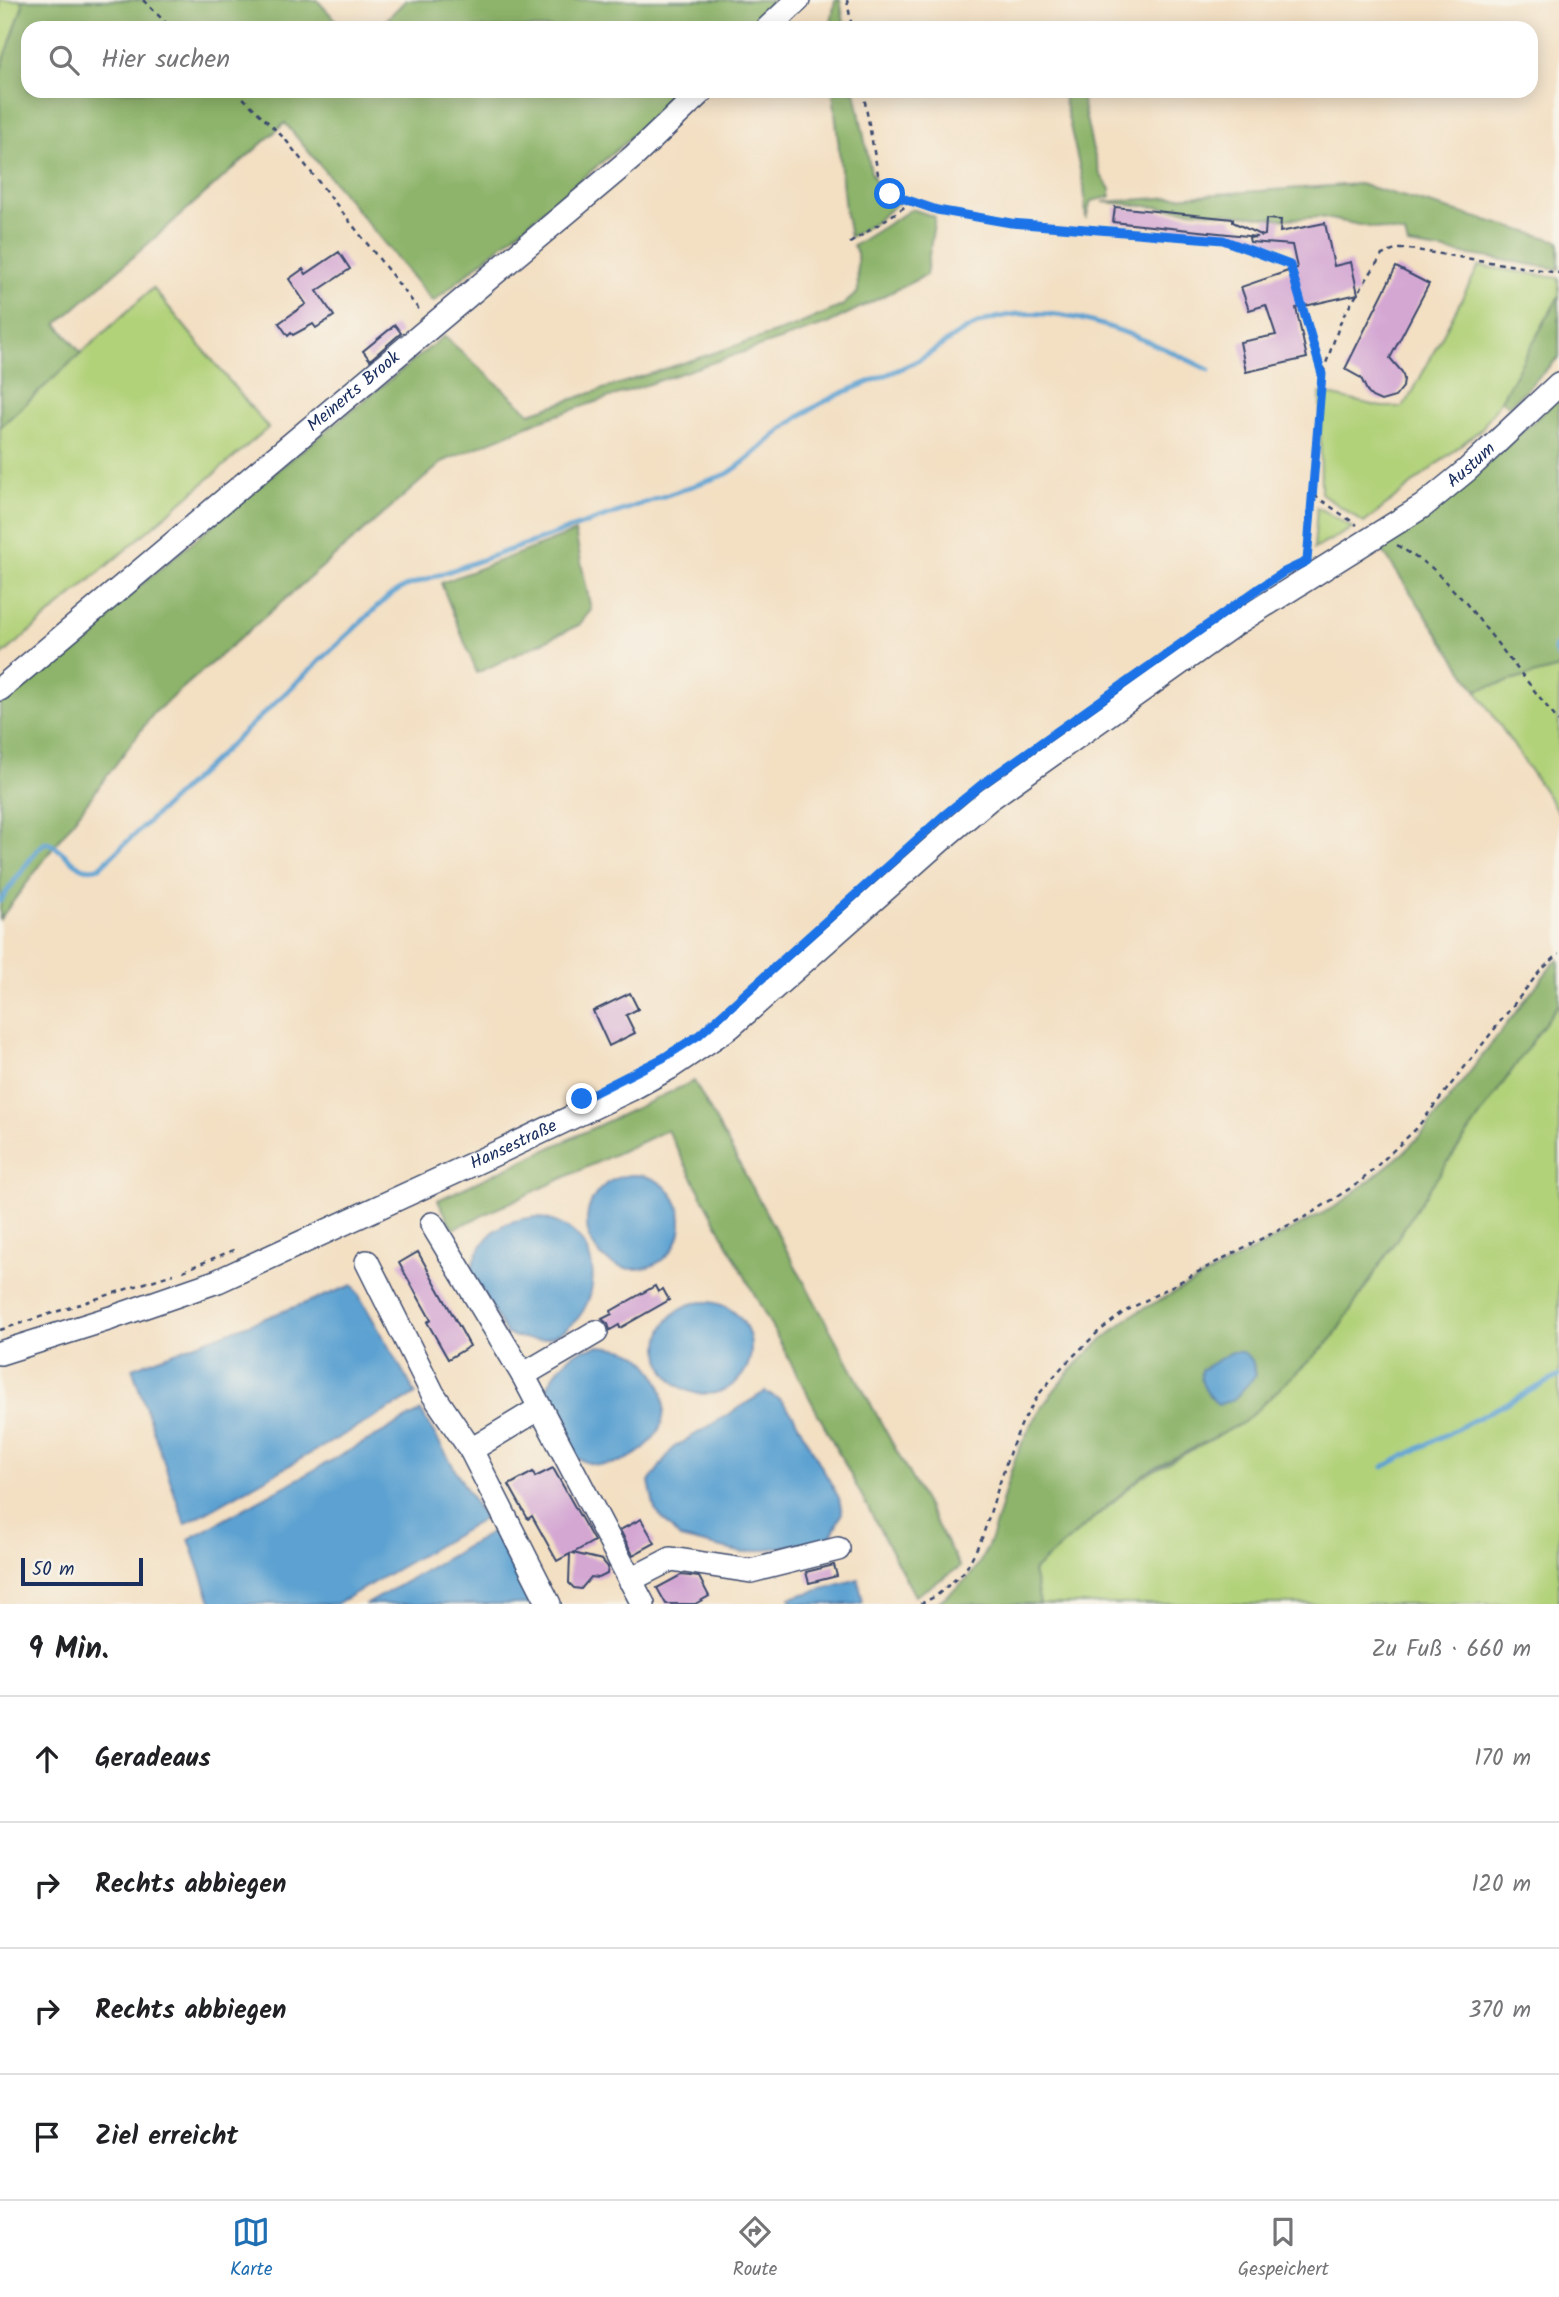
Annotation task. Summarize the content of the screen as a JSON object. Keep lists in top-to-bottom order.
{
  "streets": {
    "street": ["Meinerts Brook", "Austum", "Hansestraße"]
  },
  "crossings": [
    ["Austum", "Hansestraße"]
  ],
  "scale_bar": "50 m",
  "page": {
    "search": "Hier suchen",
    "scale": "50 m",
    "heading": ["9 Min.", "Zu Fuß · 660 m"],
    "list": [
      ["Geradeaus", "170 m"],
      ["Rechts abbiegen", "120 m"],
      ["Rechts abbiegen", "370 m"],
      "Ziel erreicht"
    ],
    "nav": ["Karte", "Route", "Gespeichert"]
  }
}
